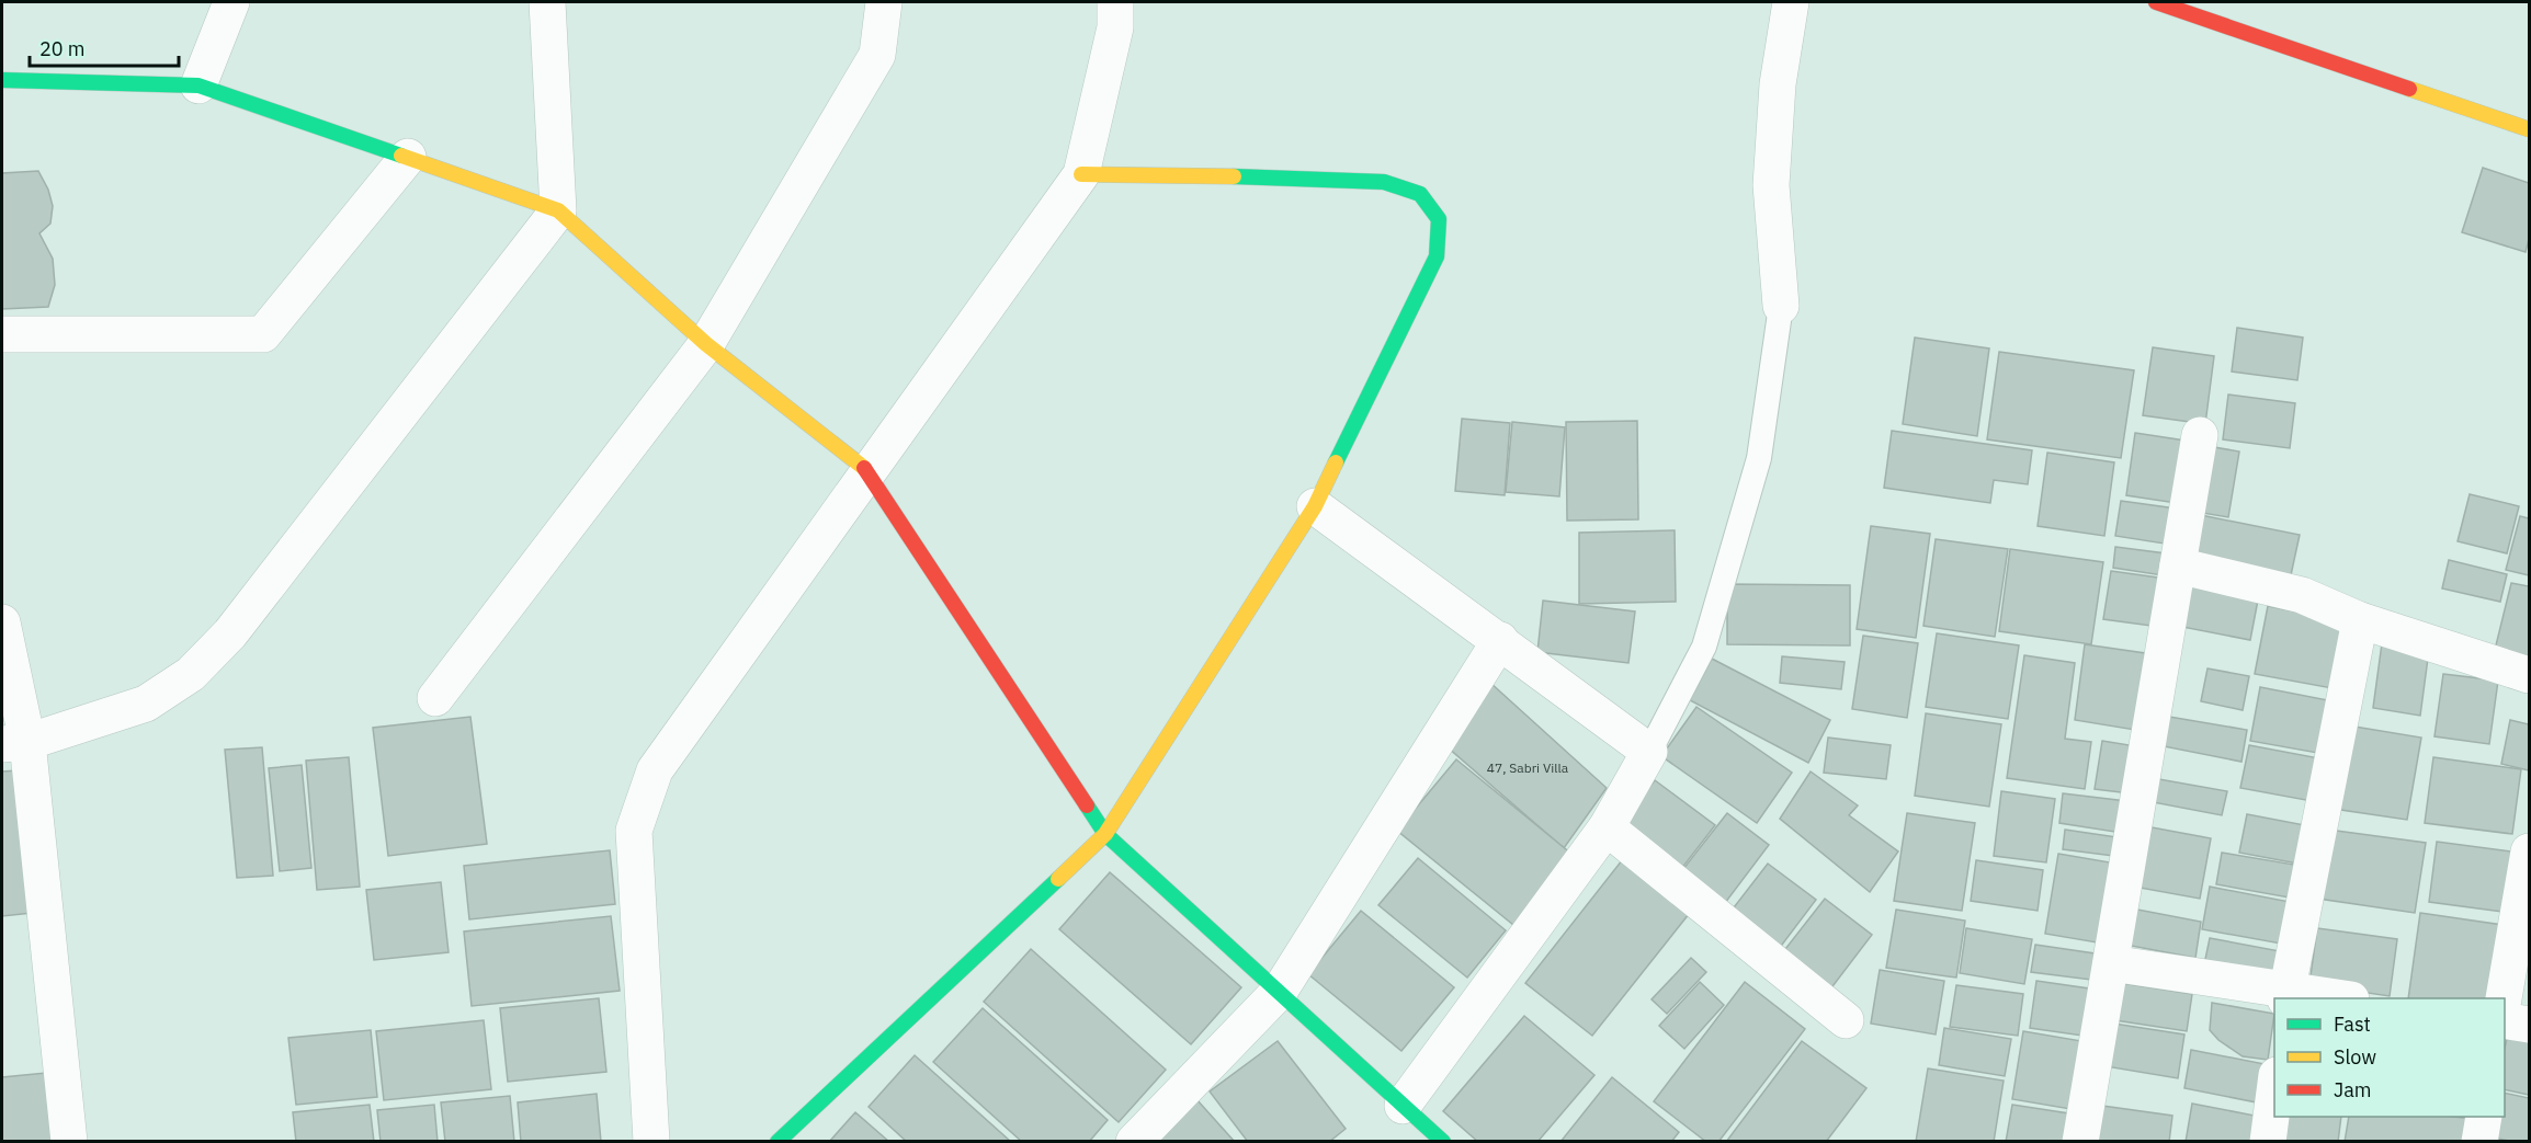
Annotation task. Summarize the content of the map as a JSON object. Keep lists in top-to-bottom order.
{
  "house_numbers": ["47, Sabri Villa"],
  "legend": ["Fast", "Slow", "Jam"],
  "scale_bar": "20 m"
}
